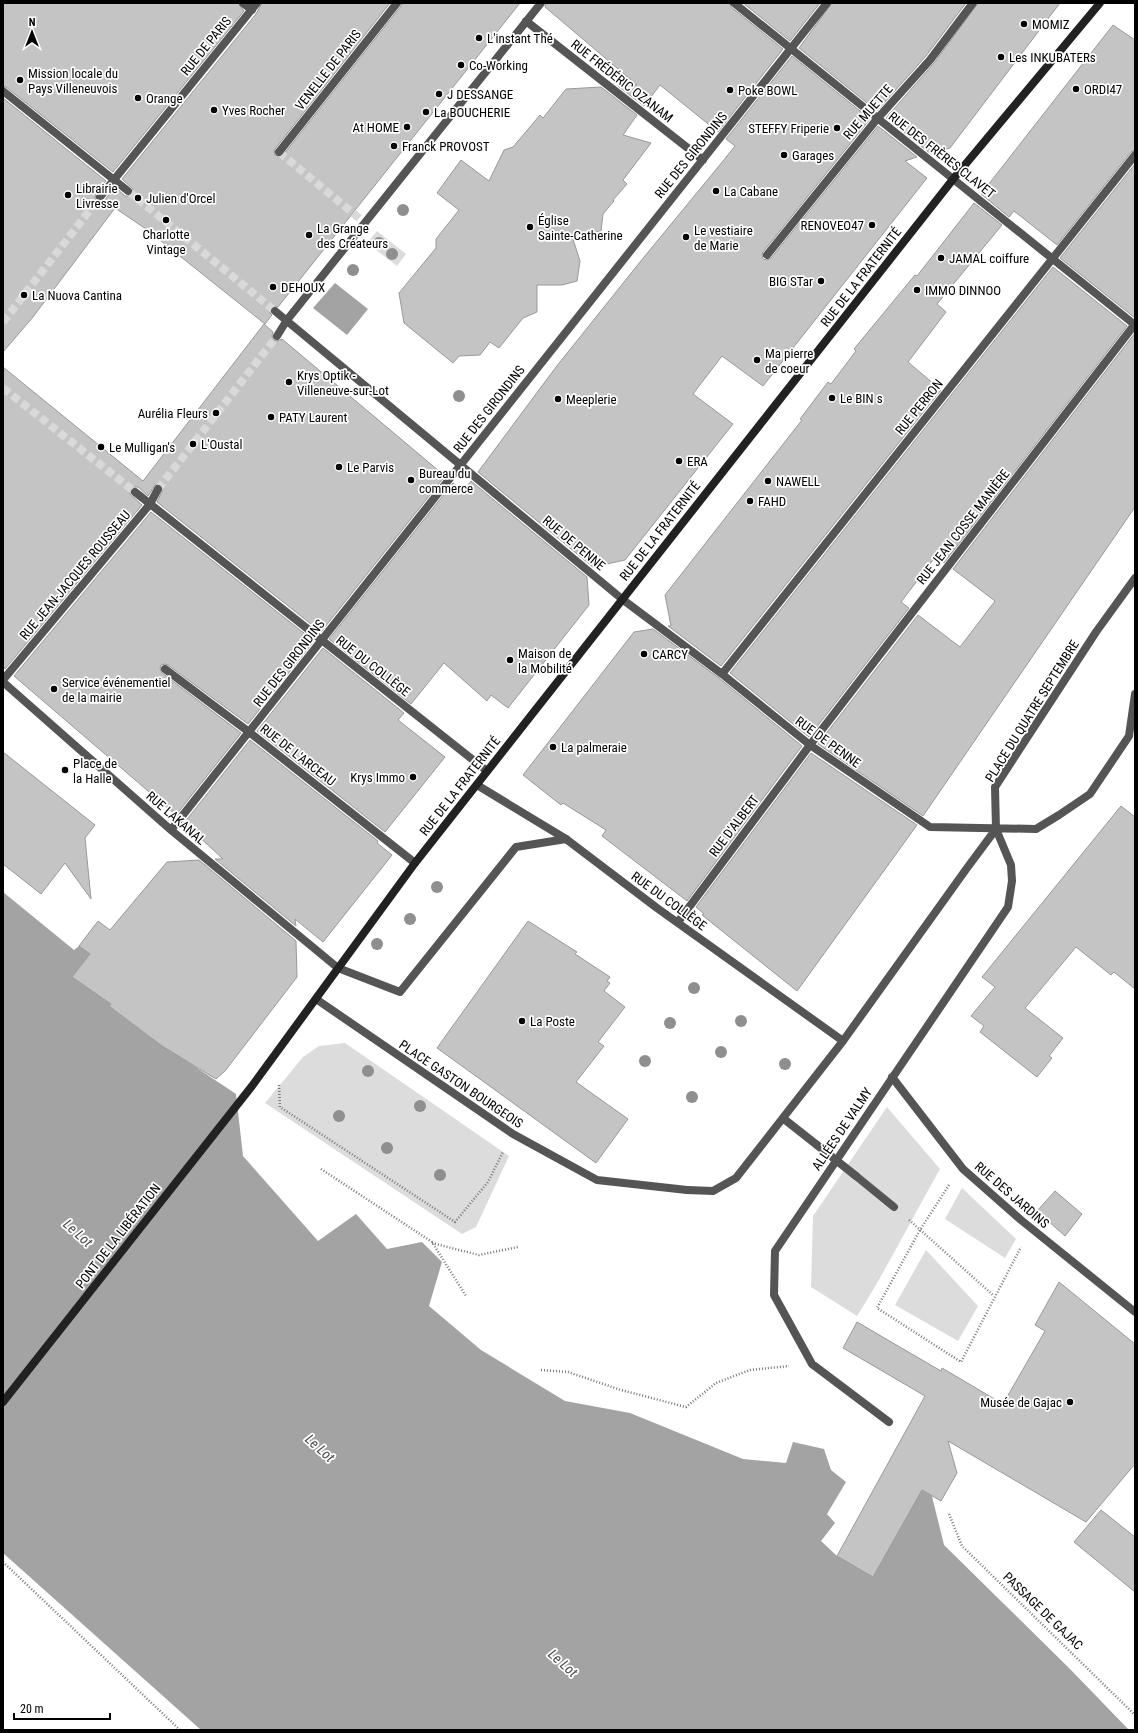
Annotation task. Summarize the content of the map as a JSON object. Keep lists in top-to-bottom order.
{
  "streets": {
    "main road": ["RUE DE LA FRATERNITÉ", "PONT DE LA LIBÉRATION"],
    "street": [
      "RUE DE PARIS",
      "VENELLE DE PARIS",
      "RUE FRÉDÉRIC OZANAM",
      "RUE MUETTE",
      "RUE DES GIRONDINS",
      "RUE DES FRÈRES CLAVET",
      "RUE PERRON",
      "RUE JEAN COSSE MANIÈRE",
      "RUE DE PENNE",
      "RUE JEAN-JACQUES ROUSSEAU",
      "RUE DU COLLÈGE",
      "PLACE DU QUATRE SEPTEMBRE",
      "RUE DE L'ARCEAU",
      "RUE LAKANAL",
      "RUE D'ALBERT",
      "PLACE GASTON BOURGEOIS",
      "ALLÉES DE VALMY",
      "RUE DES JARDINS"
    ],
    "path": ["PASSAGE DE GAJAC"]
  },
  "crossings": [
    ["RUE FRÉDÉRIC OZANAM", "RUE DES GIRONDINS"],
    ["RUE MUETTE", "RUE DES FRÈRES CLAVET"],
    ["RUE DES GIRONDINS", "RUE DES FRÈRES CLAVET"],
    ["RUE DES GIRONDINS", "RUE DE PENNE"],
    ["RUE DES GIRONDINS", "RUE DU COLLÈGE"],
    ["RUE DES GIRONDINS", "RUE DE L'ARCEAU"],
    ["RUE DES GIRONDINS", "RUE LAKANAL"],
    ["RUE DES FRÈRES CLAVET", "RUE DE LA FRATERNITÉ"],
    ["RUE DES FRÈRES CLAVET", "RUE PERRON"],
    ["RUE DES FRÈRES CLAVET", "RUE JEAN COSSE MANIÈRE"],
    ["RUE DE LA FRATERNITÉ", "RUE DE PENNE"],
    ["RUE DE LA FRATERNITÉ", "RUE DU COLLÈGE"],
    ["RUE DE LA FRATERNITÉ", "RUE DE L'ARCEAU"],
    ["RUE DE LA FRATERNITÉ", "RUE LAKANAL"],
    ["RUE DE LA FRATERNITÉ", "PLACE GASTON BOURGEOIS"],
    ["RUE DE LA FRATERNITÉ", "PONT DE LA LIBÉRATION"],
    ["RUE PERRON", "RUE DE PENNE"],
    ["RUE JEAN COSSE MANIÈRE", "RUE DE PENNE"],
    ["RUE JEAN COSSE MANIÈRE", "RUE D'ALBERT"],
    ["RUE DE PENNE", "PLACE DU QUATRE SEPTEMBRE"],
    ["RUE DE PENNE", "RUE D'ALBERT"],
    ["RUE DE PENNE", "ALLÉES DE VALMY"],
    ["RUE JEAN-JACQUES ROUSSEAU", "RUE DU COLLÈGE"],
    ["RUE JEAN-JACQUES ROUSSEAU", "RUE LAKANAL"],
    ["RUE DU COLLÈGE", "RUE D'ALBERT"],
    ["PLACE DU QUATRE SEPTEMBRE", "ALLÉES DE VALMY"],
    ["ALLÉES DE VALMY", "RUE DES JARDINS"]
  ],
  "water": ["Le Lot"],
  "places": [
    "MOMIZ",
    "L'instant Thé",
    "Les INKUBATERs",
    "Co-Working",
    "Mission locale du Pays Villeneuvois",
    "ORDI47",
    "Poke BOWL",
    "J DESSANGE",
    "Orange",
    "Yves Rocher",
    "La BOUCHERIE",
    "At HOME",
    "STEFFY Friperie",
    "Franck PROVOST",
    "Garages",
    "La Cabane",
    "Librairie Livresse",
    "Julien d'Orcel",
    "Charlotte Vintage",
    "RENOVEO47",
    "Église Sainte-Catherine",
    "La Grange des Créateurs",
    "Le vestiaire de Marie",
    "JAMAL coiffure",
    "BIG STar",
    "DEHOUX",
    "IMMO DINNOO",
    "La Nuova Cantina",
    "Ma pierre de coeur",
    "Krys Optik - Villeneuve-sur-Lot",
    "Le BIN s",
    "Meeplerie",
    "Aurélia Fleurs",
    "PATY Laurent",
    "L'Oustal",
    "Le Mulligan's",
    "ERA",
    "Le Parvis",
    "Bureau du commerce",
    "NAWELL",
    "FAHD",
    "CARCY",
    "Maison de la Mobilité",
    "Service événementiel de la mairie",
    "La palmeraie",
    "Place de la Halle",
    "Krys Immo",
    "La Poste",
    "Musée de Gajac"
  ],
  "scale_bar": "20 m",
  "north": "top"
}
